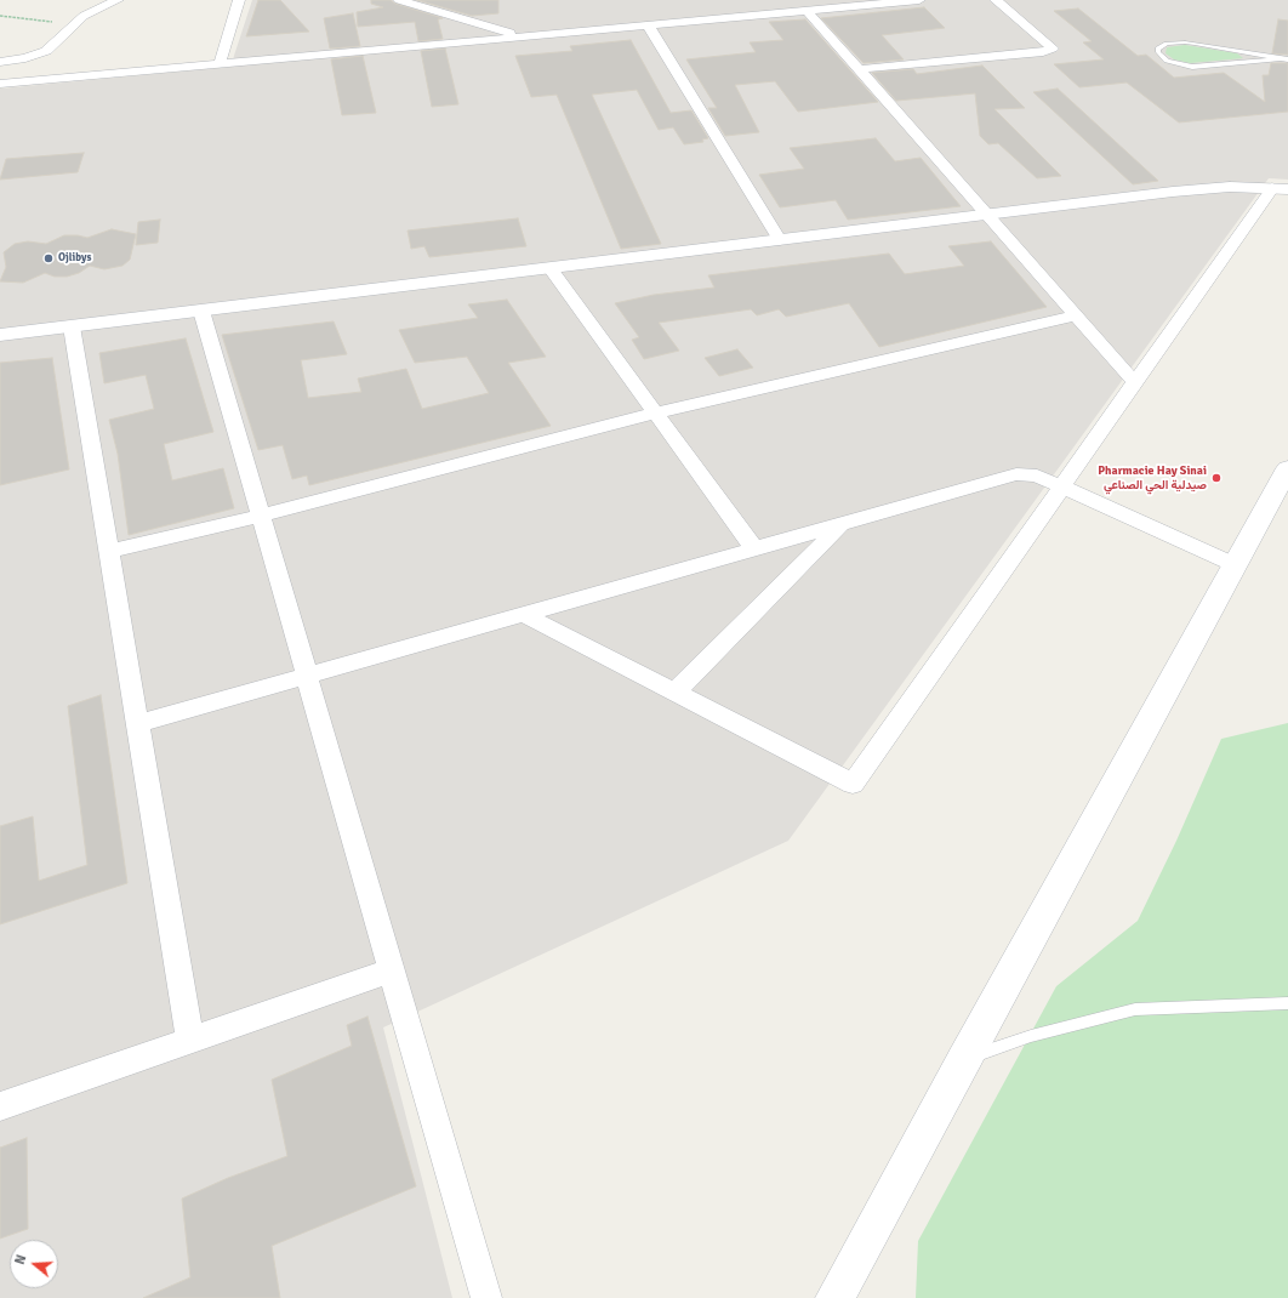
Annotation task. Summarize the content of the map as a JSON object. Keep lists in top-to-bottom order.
{
  "places": ["Ojlibys", "Pharmacie Hay Sinai صيدلية الحي الصناعي"],
  "north": "left"
}
